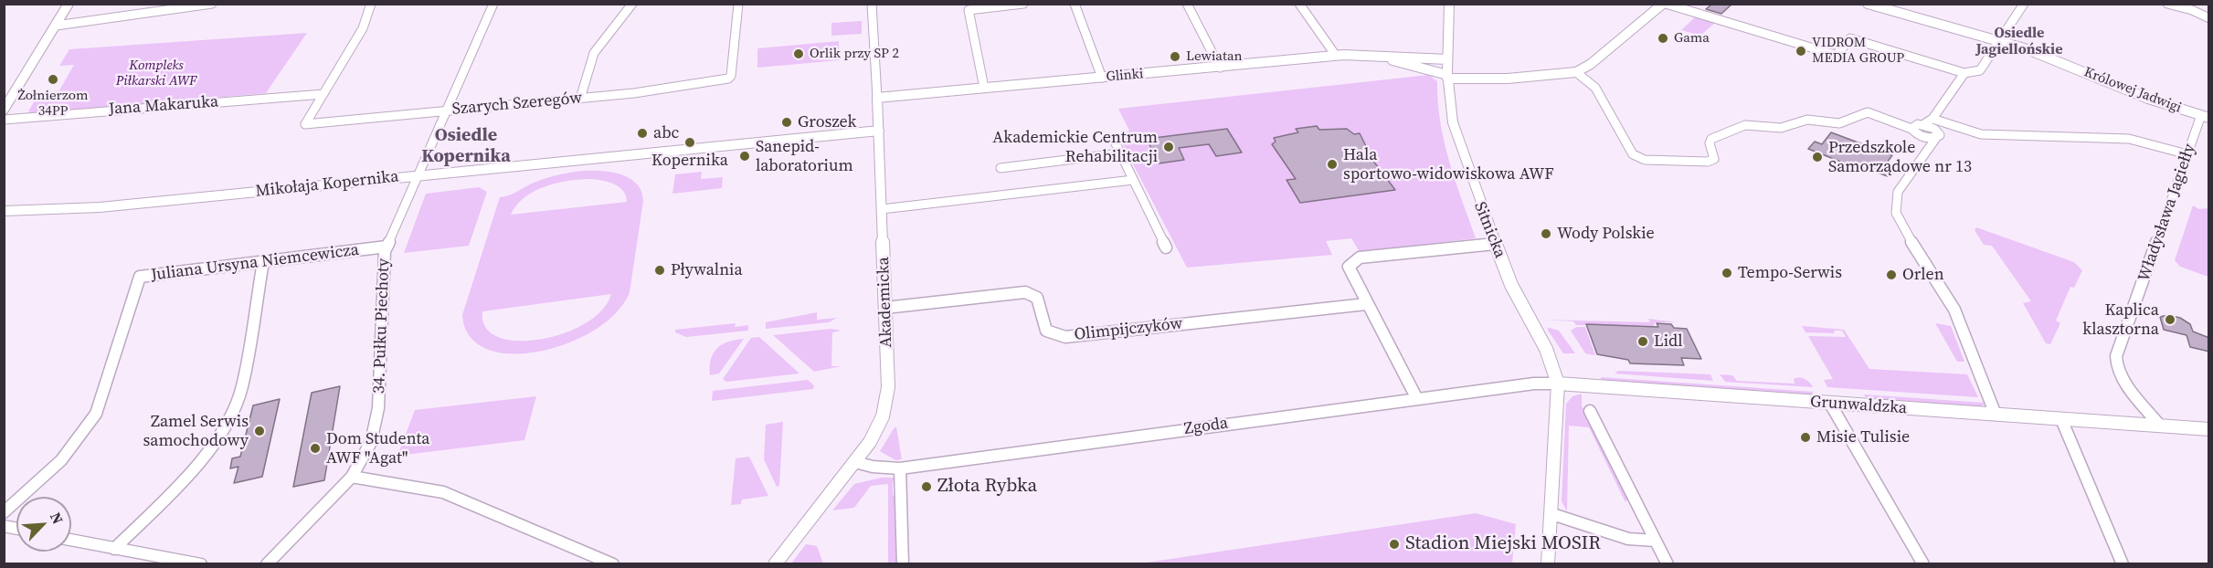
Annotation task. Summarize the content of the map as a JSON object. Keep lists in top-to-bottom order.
{
  "streets": {
    "street": [
      "Glinki",
      "Królowej Jadwigi",
      "Szarych Szeregów",
      "Jana Makaruka",
      "Mikołaja Kopernika",
      "Władysława Jagiełły",
      "Sitnicka",
      "Juliana Ursyna Niemcewicza",
      "Akademicka",
      "34. Pułku Piechoty",
      "Olimpijczyków",
      "Grunwaldzka",
      "Zgoda"
    ]
  },
  "crossings": [
    ["Glinki", "Sitnicka"],
    ["Glinki", "Akademicka"],
    ["Królowej Jadwigi", "Władysława Jagiełły"],
    ["Szarych Szeregów", "Jana Makaruka"],
    ["Szarych Szeregów", "34. Pułku Piechoty"],
    ["Mikołaja Kopernika", "Akademicka"],
    ["Mikołaja Kopernika", "34. Pułku Piechoty"],
    ["Władysława Jagiełły", "Grunwaldzka"],
    ["Sitnicka", "Grunwaldzka"],
    ["Sitnicka", "Zgoda"],
    ["Juliana Ursyna Niemcewicza", "34. Pułku Piechoty"],
    ["Akademicka", "Olimpijczyków"],
    ["Akademicka", "Zgoda"],
    ["Grunwaldzka", "Zgoda"]
  ],
  "districts": ["Osiedle Jagiellońskie", "Osiedle Kopernika"],
  "parks": ["Kompleks Piłkarski AWF"],
  "places": [
    "Gama",
    "VIDROM MEDIA GROUP",
    "Orlik przy SP 2",
    "Lewiatan",
    "Żołnierzom 34PP",
    "Groszek",
    "abc",
    "Kopernika",
    "Akademickie Centrum Rehabilitacji",
    "Sanepid- laboratorium",
    "Przedszkole Samorządowe nr 13",
    "Hala sportowo-widowiskowa AWF",
    "Wody Polskie",
    "Pływalnia",
    "Tempo-Serwis",
    "Orlen",
    "Kaplica klasztorna",
    "Lidl",
    "Zamel Serwis samochodowy",
    "Misie Tulisie",
    "Dom Studenta AWF \"Agat\"",
    "Złota Rybka",
    "Stadion Miejski MOSIR"
  ],
  "north": "top right"
}
